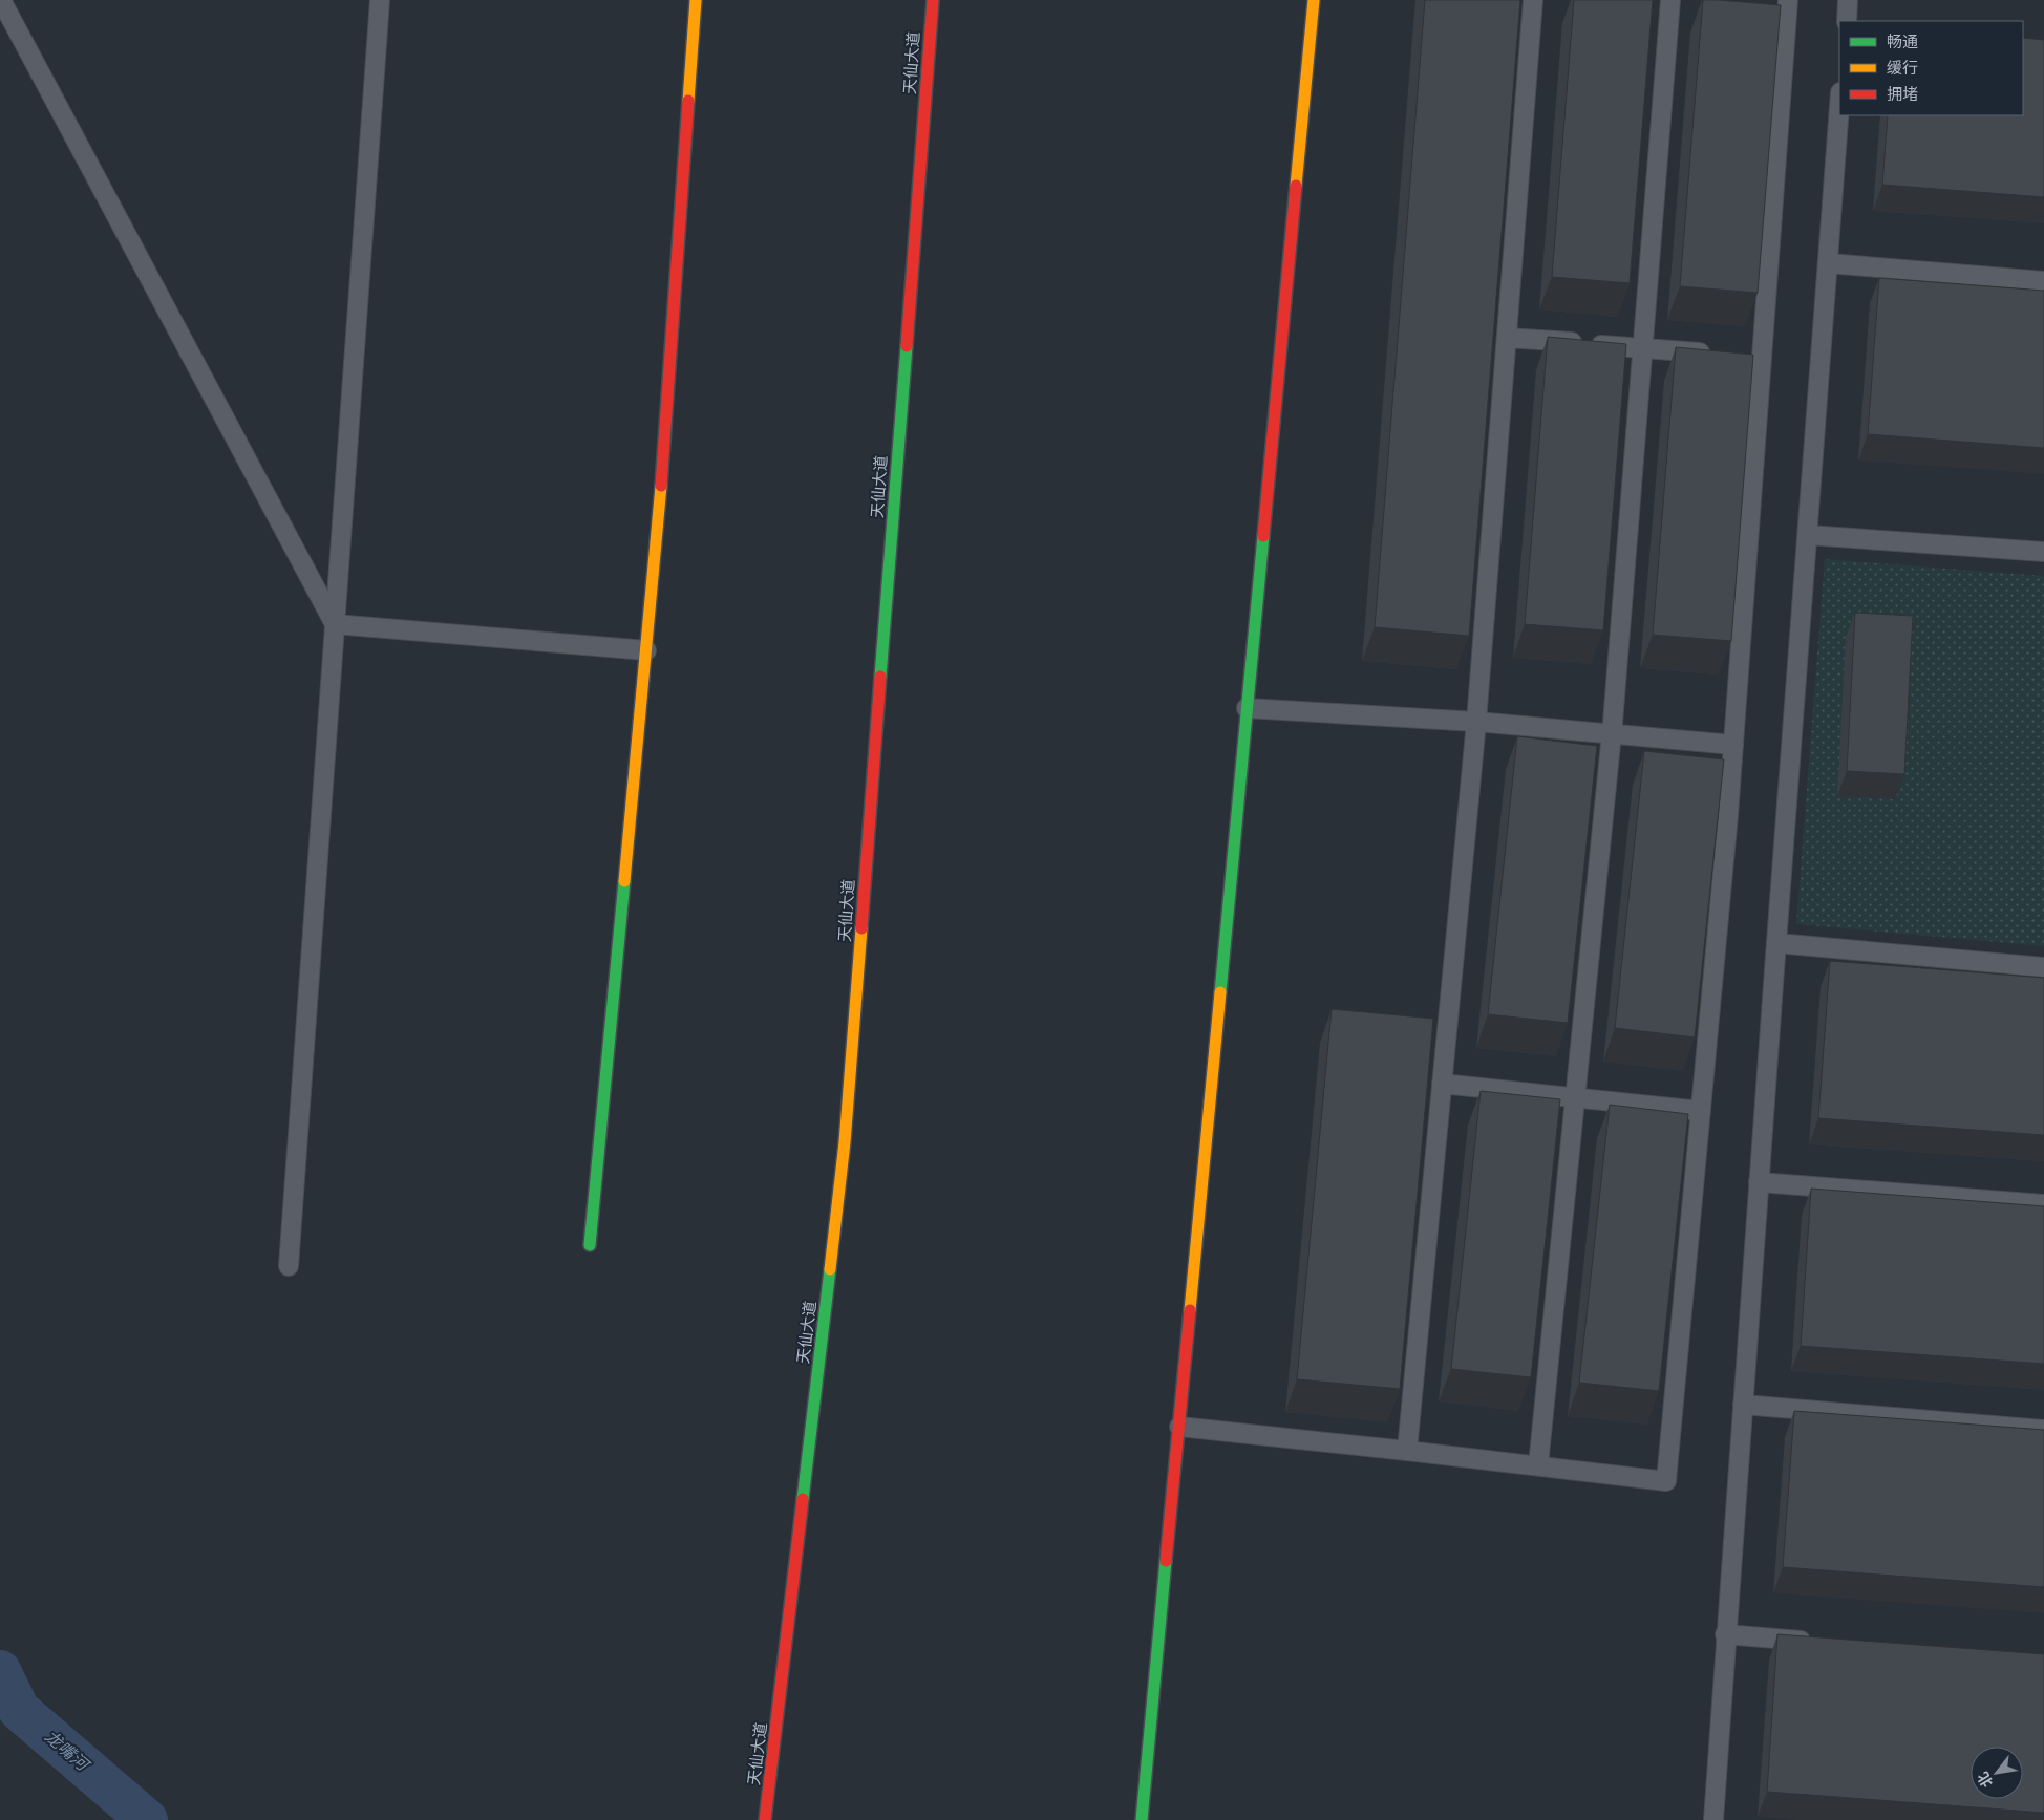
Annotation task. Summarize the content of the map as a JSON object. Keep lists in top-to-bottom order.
{
  "streets": {
    "street": ["天仙大道"]
  },
  "water": ["龙嘴河"],
  "legend": ["畅通", "缓行", "拥堵"],
  "north": "bottom left"
}
